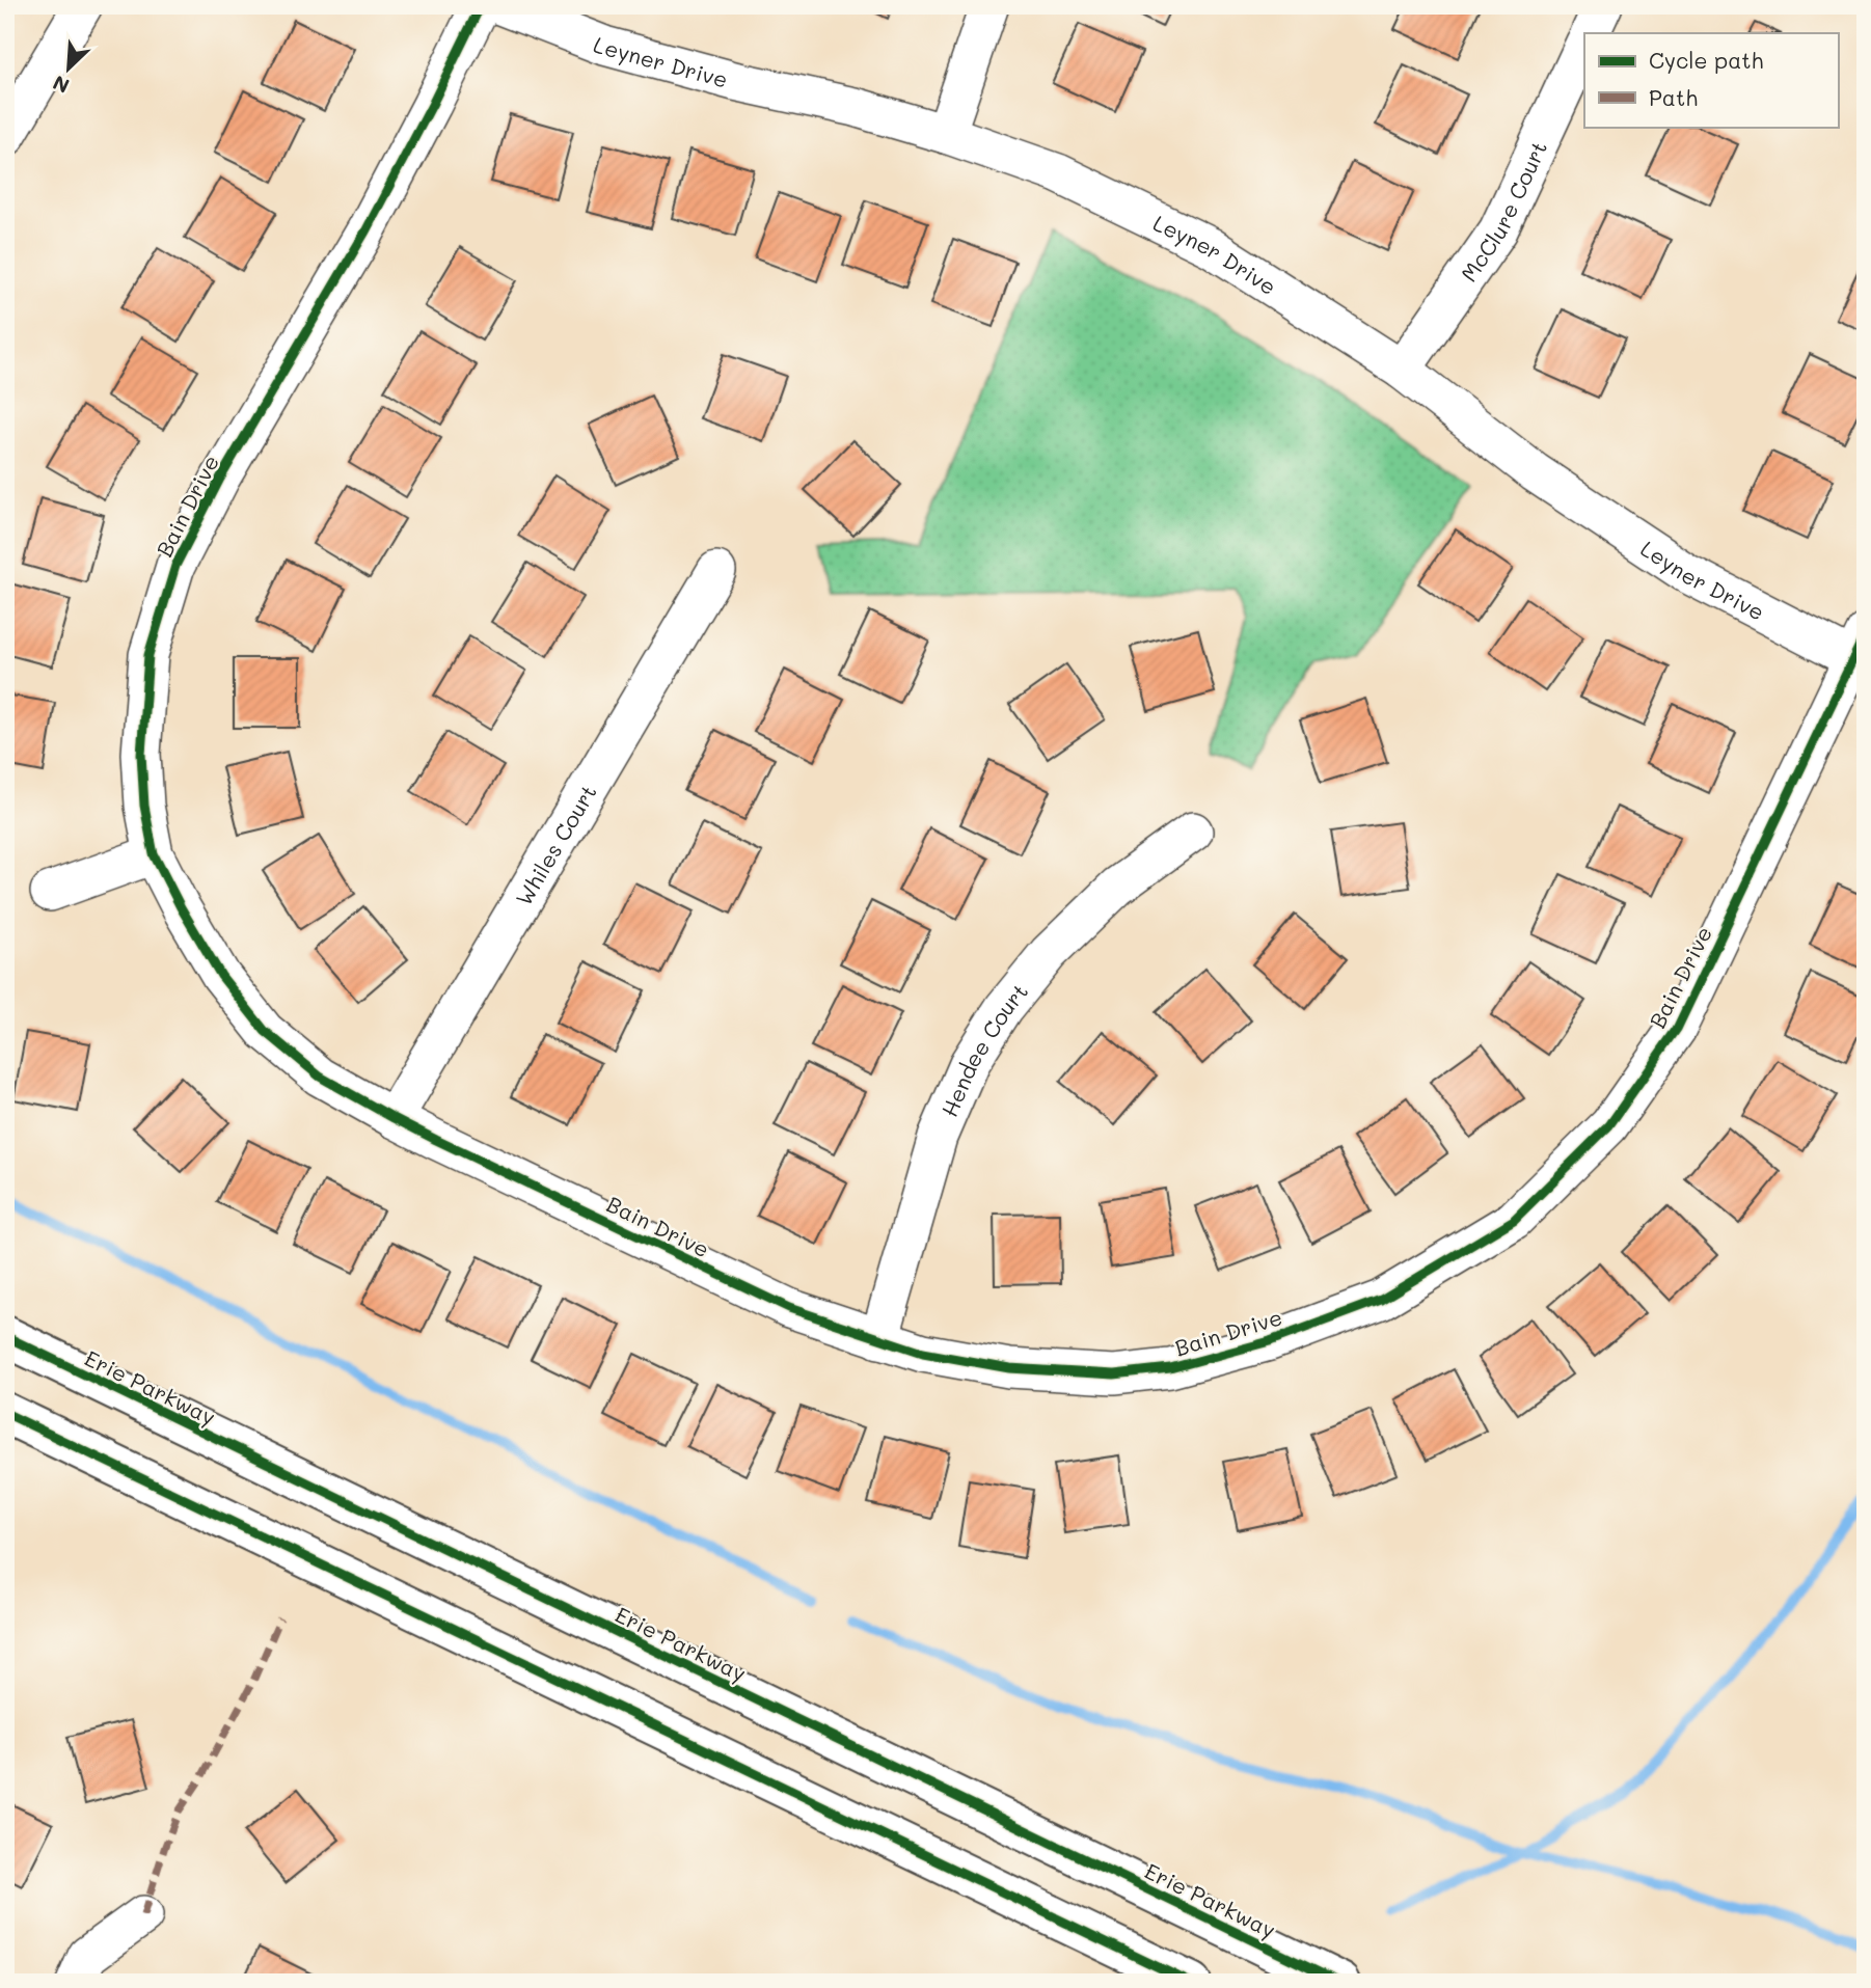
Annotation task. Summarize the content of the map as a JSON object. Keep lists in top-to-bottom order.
{
  "streets": {
    "main road": ["Erie Parkway"],
    "street": [
      "Leyner Drive",
      "McClure Court",
      "Bain Drive",
      "Whiles Court",
      "Hendee Court"
    ]
  },
  "crossings": [
    ["Leyner Drive", "McClure Court"],
    ["Leyner Drive", "Bain Drive"],
    ["Bain Drive", "Whiles Court"],
    ["Bain Drive", "Hendee Court"]
  ],
  "legend": ["Cycle path", "Path"],
  "north": "bottom left"
}
